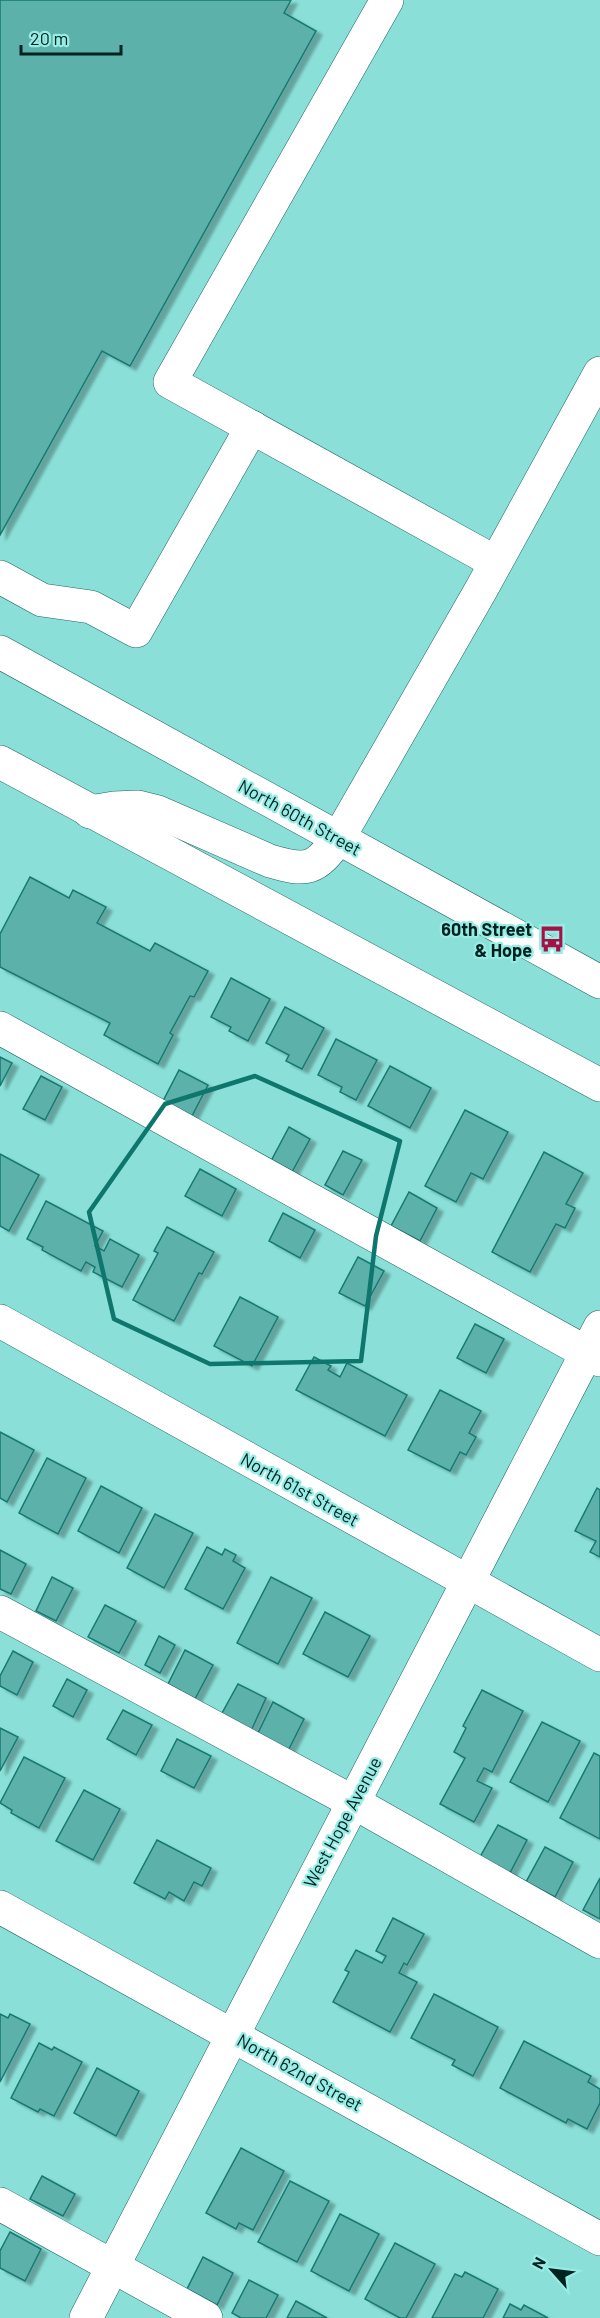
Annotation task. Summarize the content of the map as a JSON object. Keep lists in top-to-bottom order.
{
  "streets": {
    "street": [
      "North 60th Street",
      "North 61st Street",
      "West Hope Avenue",
      "North 62nd Street"
    ]
  },
  "crossings": [
    ["North 61st Street", "West Hope Avenue"],
    ["West Hope Avenue", "North 62nd Street"]
  ],
  "places": {
    "bus stop": ["60th Street & Hope"]
  },
  "scale_bar": "20 m",
  "north": "top left"
}
